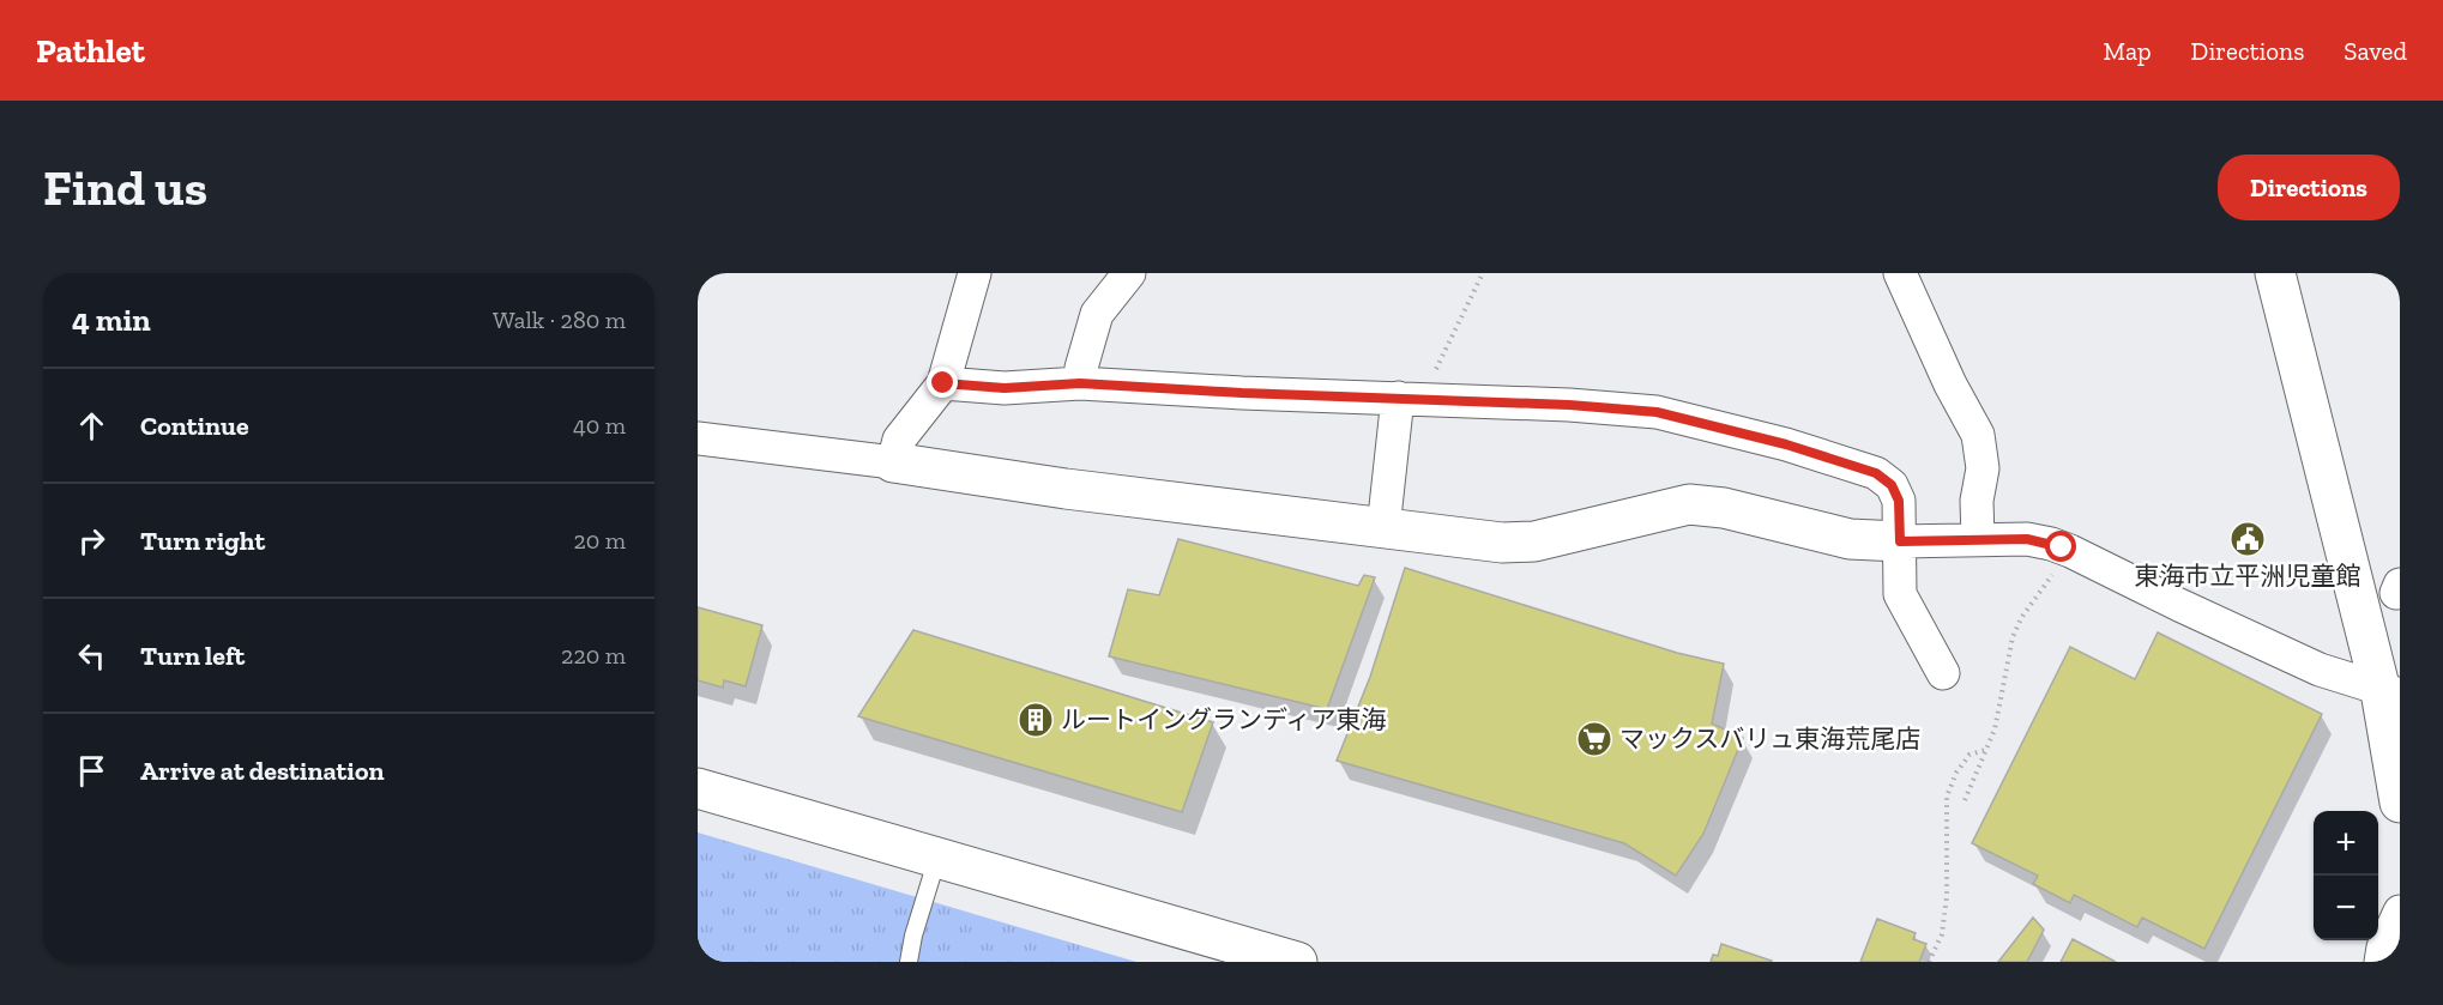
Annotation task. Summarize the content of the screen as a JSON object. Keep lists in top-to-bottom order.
{
  "places": {
    "public building": ["東海市立平洲児童館"],
    "building": ["ルートイングランディア東海"],
    "supermarket": ["マックスバリュ東海荒尾店"]
  },
  "page": {
    "header": "Pathlet",
    "nav": ["Map", "Directions", "Saved"],
    "buttons": "Directions",
    "title": "Find us",
    "heading": ["4 min", "Walk · 280 m"],
    "list": [
      ["Continue", "40 m"],
      ["Turn right", "20 m"],
      ["Turn left", "220 m"],
      "Arrive at destination"
    ],
    "map_buttons": ["+", "−"]
  }
}
